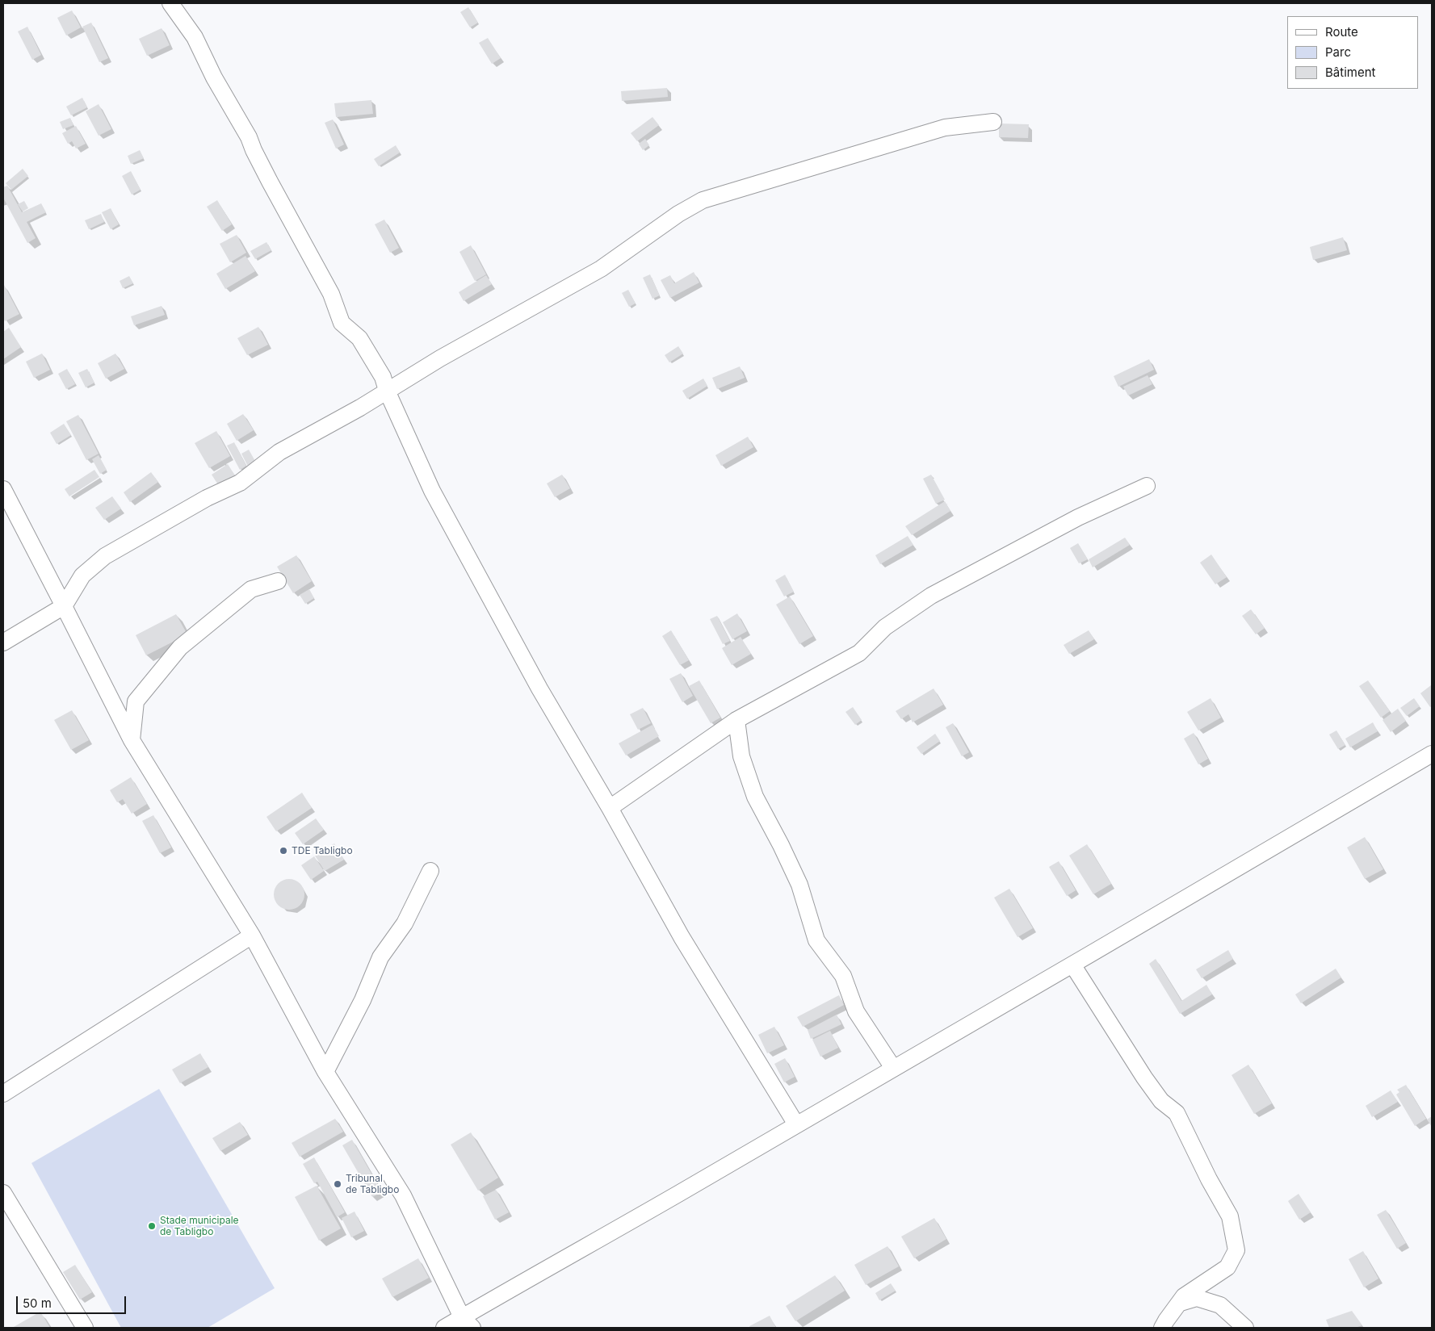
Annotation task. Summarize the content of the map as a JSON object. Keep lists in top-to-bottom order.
{
  "places": ["TDE Tabligbo", "Tribunal de Tabligbo", "Stade municipale de Tabligbo"],
  "legend": ["Route", "Parc", "Bâtiment"],
  "scale_bar": "50 m"
}
